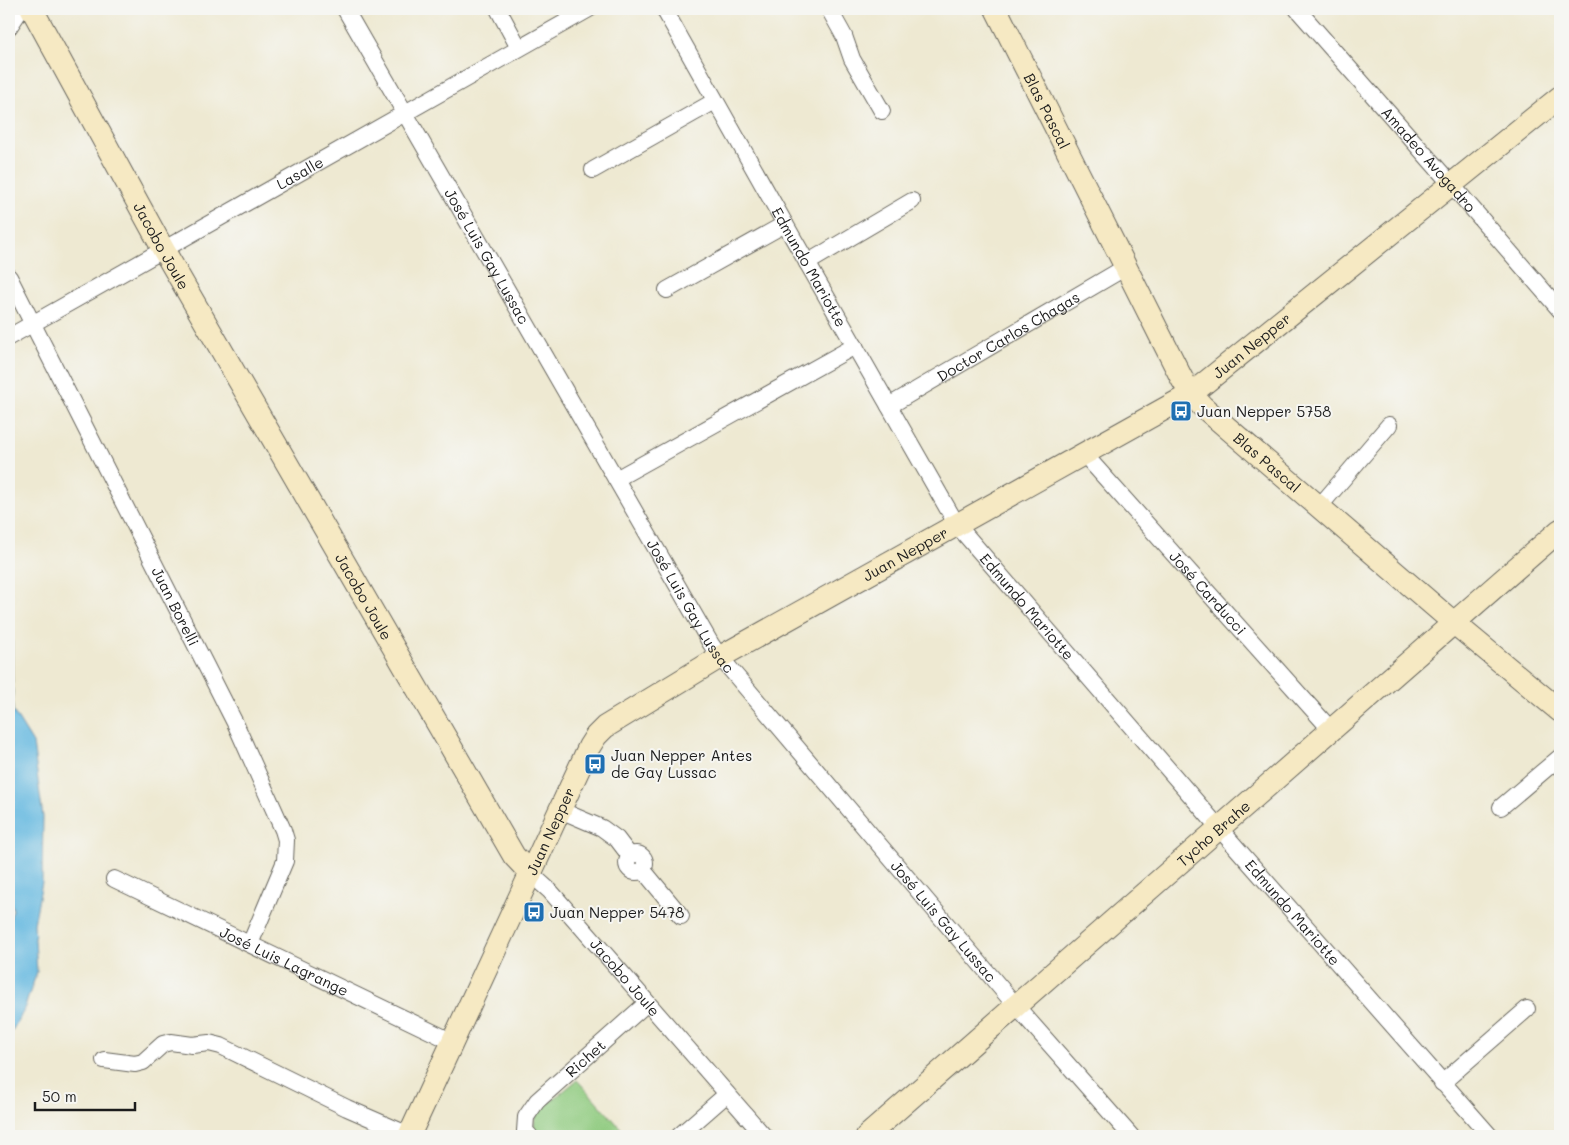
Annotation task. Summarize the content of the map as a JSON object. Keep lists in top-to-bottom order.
{
  "streets": {
    "main road": [
      "Blas Pascal",
      "Jacobo Joule",
      "Juan Nepper",
      "Tycho Brahe"
    ],
    "street": [
      "Amadeo Avogadro",
      "Lasalle",
      "José Luis Gay Lussac",
      "Edmundo Mariotte",
      "Doctor Carlos Chagas",
      "José Carducci",
      "Juan Borelli",
      "José Luis Lagrange",
      "Richet"
    ]
  },
  "crossings": [
    ["Blas Pascal", "Doctor Carlos Chagas"],
    ["Blas Pascal", "Juan Nepper"],
    ["Blas Pascal", "Tycho Brahe"],
    ["Amadeo Avogadro", "Juan Nepper"],
    ["Lasalle", "Jacobo Joule"],
    ["Lasalle", "José Luis Gay Lussac"],
    ["Lasalle", "Juan Borelli"],
    ["Jacobo Joule", "Juan Nepper"],
    ["Jacobo Joule", "Richet"],
    ["José Luis Gay Lussac", "Juan Nepper"],
    ["José Luis Gay Lussac", "Tycho Brahe"],
    ["Edmundo Mariotte", "Doctor Carlos Chagas"],
    ["Edmundo Mariotte", "Juan Nepper"],
    ["Edmundo Mariotte", "Tycho Brahe"],
    ["Juan Nepper", "José Carducci"],
    ["Juan Nepper", "José Luis Lagrange"],
    ["José Carducci", "Tycho Brahe"],
    ["Juan Borelli", "José Luis Lagrange"]
  ],
  "places": {
    "bus stop": ["Juan Nepper 5758", "Juan Nepper Antes de Gay Lussac", "Juan Nepper 5478"]
  },
  "scale_bar": "50 m"
}
